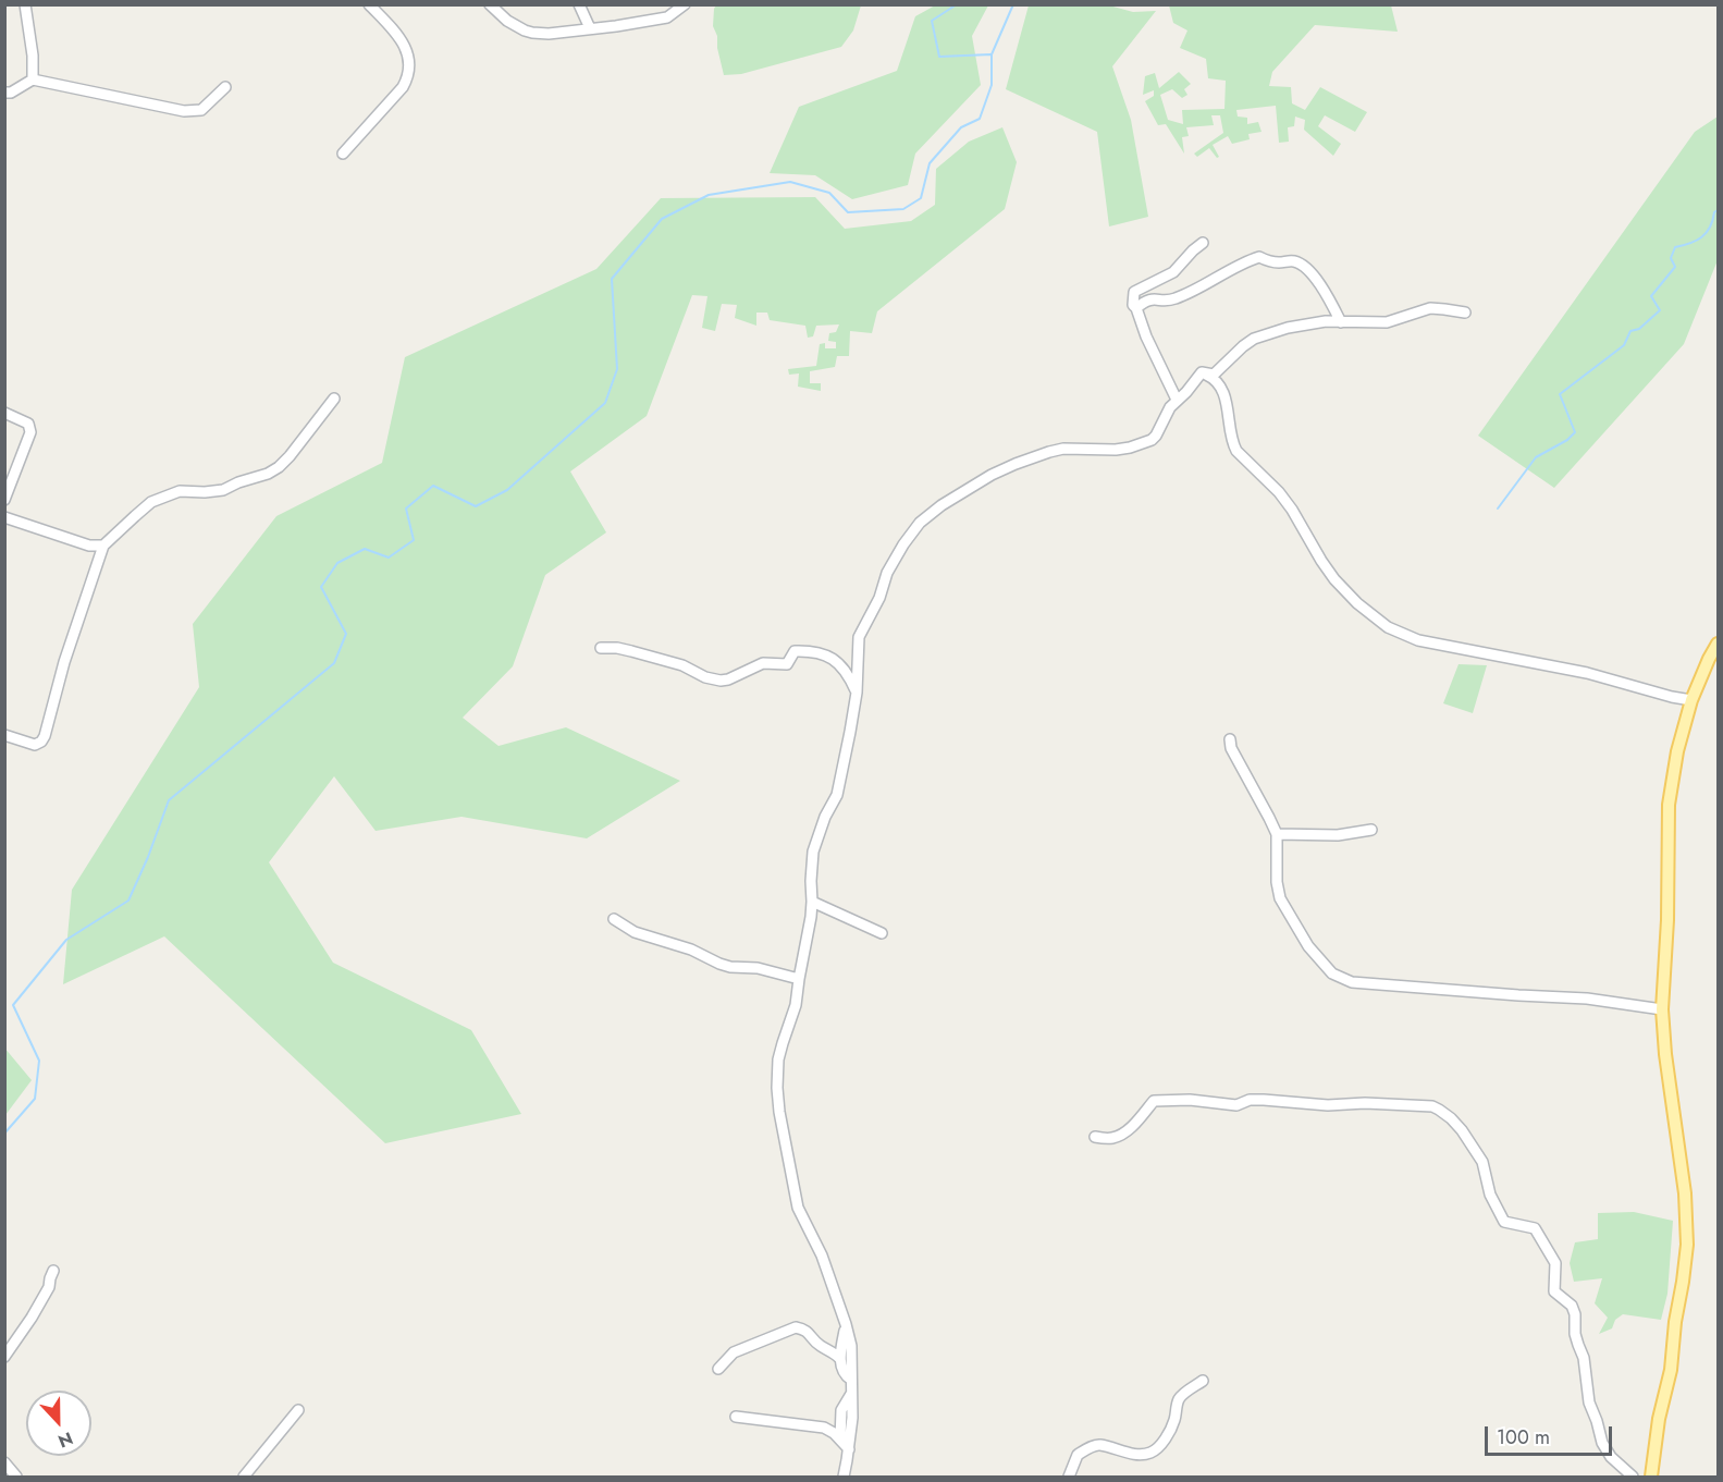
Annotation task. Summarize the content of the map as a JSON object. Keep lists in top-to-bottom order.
{
  "scale_bar": "100 m",
  "north": "bottom"
}
